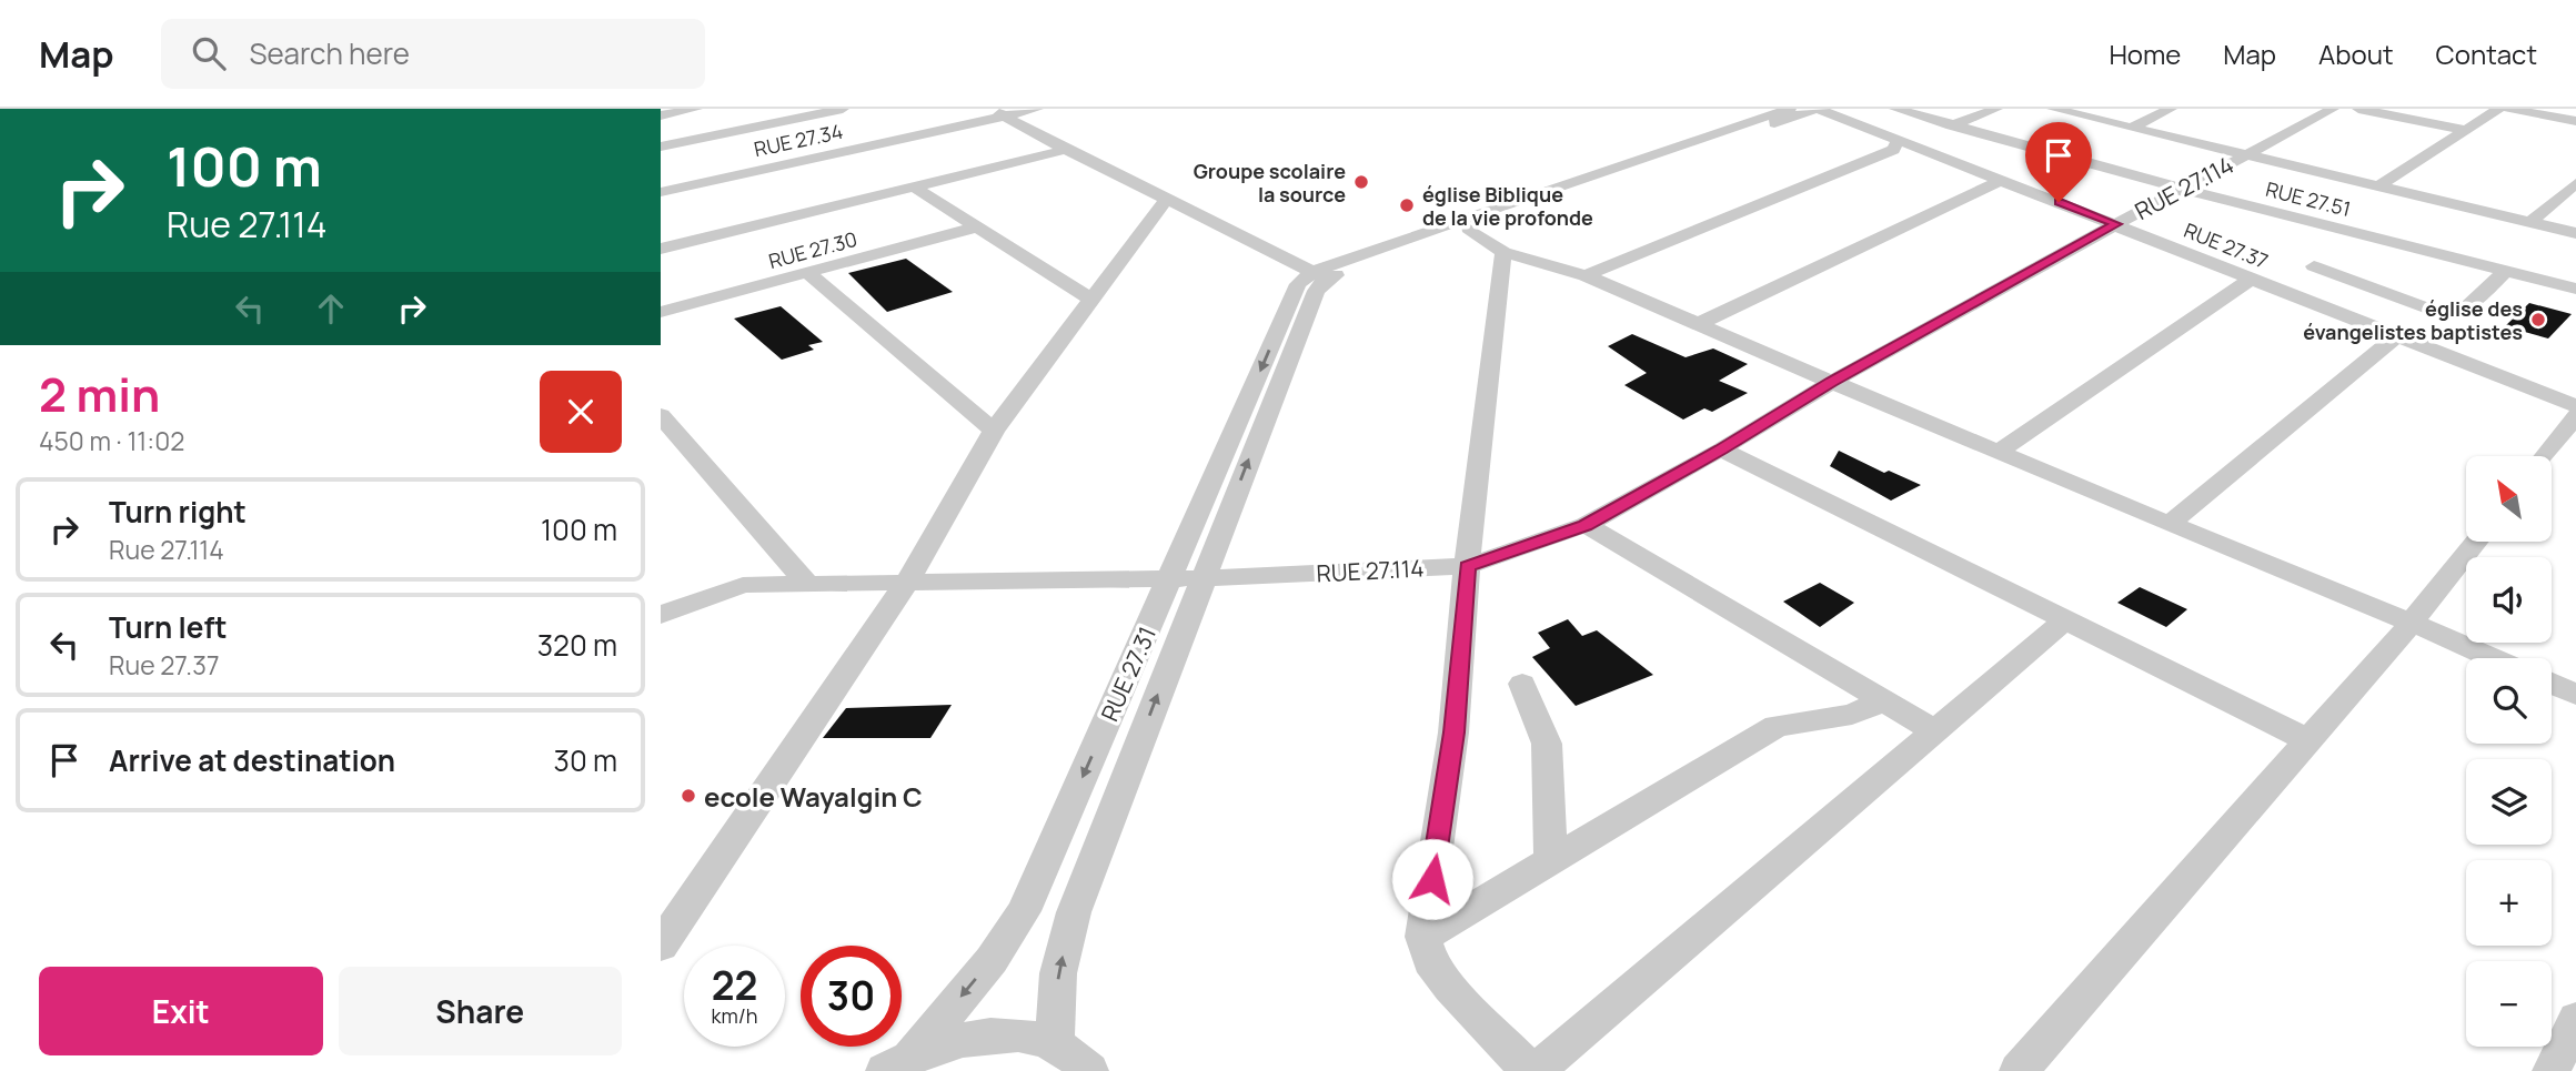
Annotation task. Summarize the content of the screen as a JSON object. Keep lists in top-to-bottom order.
{
  "streets": {
    "street": [
      "RUE 27.34",
      "RUE 27.114",
      "RUE 27.51",
      "RUE 27.37",
      "RUE 27.30",
      "RUE 27.31"
    ]
  },
  "crossings": [
    ["RUE 27.114", "RUE 27.51"],
    ["RUE 27.114", "RUE 27.37"],
    ["RUE 27.114", "RUE 27.31"]
  ],
  "places": [
    "Groupe scolaire la source",
    "église Biblique de la vie profonde",
    "église des évangelistes baptistes",
    "ecole Wayalgin C"
  ],
  "north": "top left",
  "page": {
    "header": "Map",
    "search": "Search here",
    "nav": [
      "Home",
      "Map",
      "About",
      "Contact"
    ],
    "turn": ["100 m", "Rue 27.114"],
    "heading": ["2 min", "450 m · 11:02"],
    "map_buttons": ["+", "−"],
    "list": [
      {
        "name": "Turn right",
        "note": "Rue 27.114",
        "value": "100 m"
      },
      {
        "name": "Turn left",
        "note": "Rue 27.37",
        "value": "320 m"
      },
      {
        "name": "Arrive at destination",
        "value": "30 m"
      }
    ],
    "speed": "22 km/h",
    "limit": "30",
    "buttons": ["Exit", "Share"]
  }
}
